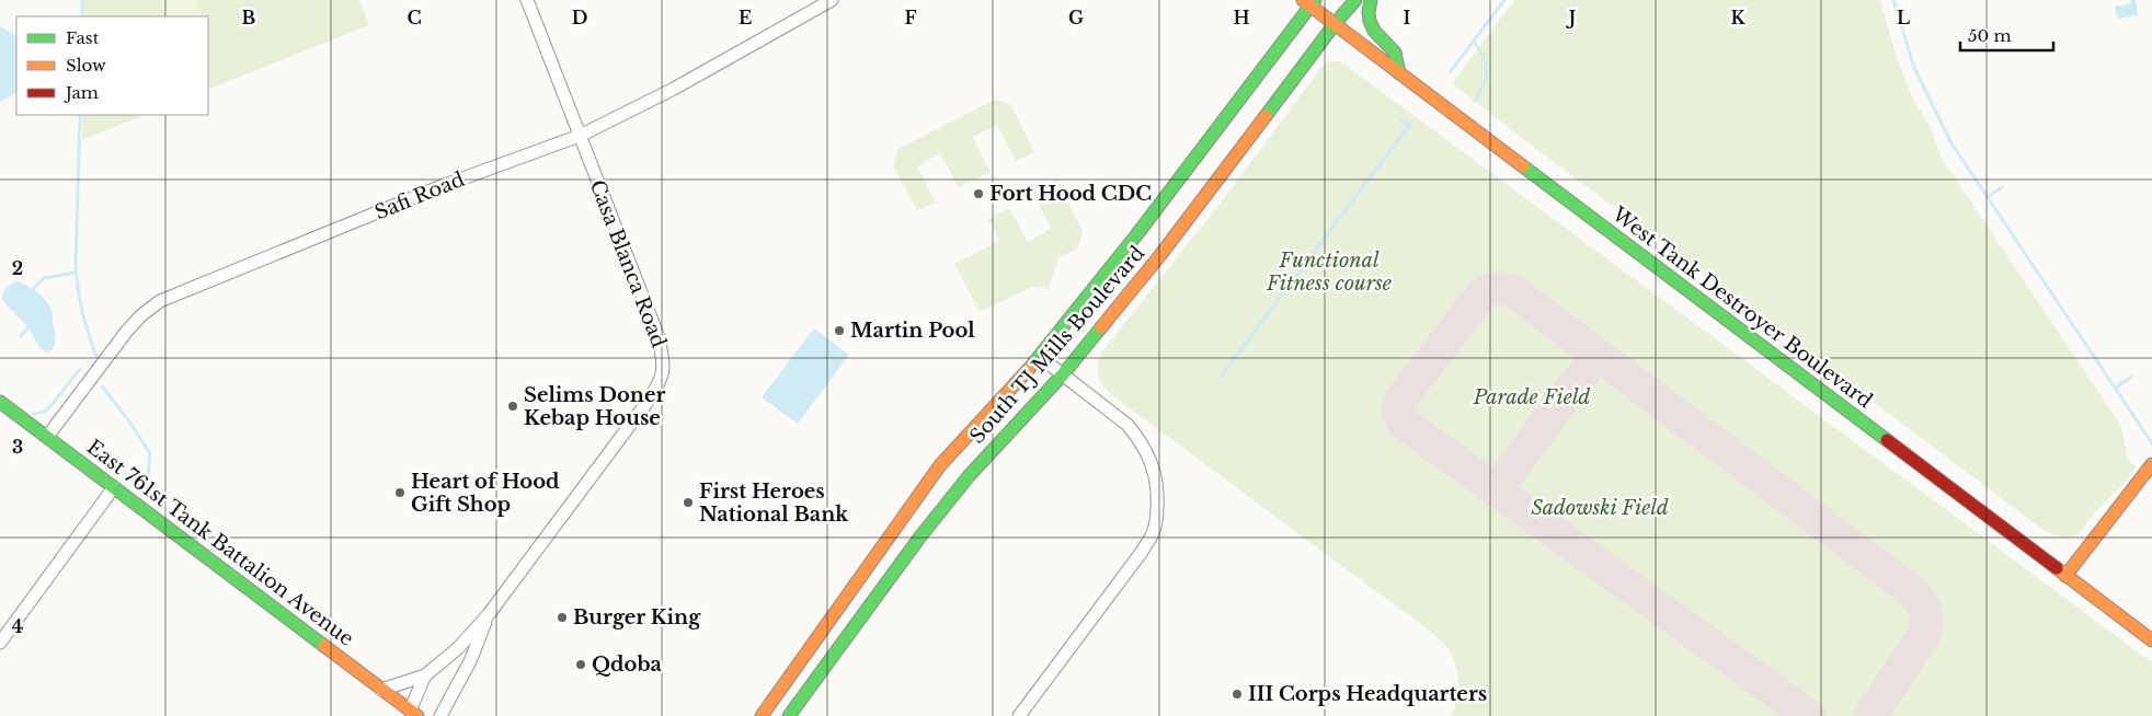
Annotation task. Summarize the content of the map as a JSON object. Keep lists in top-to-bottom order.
{
  "streets": {
    "street": [
      "Safi Road",
      "Casa Blanca Road",
      "West Tank Destroyer Boulevard",
      "South TJ Mills Boulevard",
      "East 761st Tank Battalion Avenue"
    ]
  },
  "crossings": [
    ["Safi Road", "Casa Blanca Road"],
    ["Safi Road", "East 761st Tank Battalion Avenue"],
    ["Casa Blanca Road", "East 761st Tank Battalion Avenue"],
    ["West Tank Destroyer Boulevard", "South TJ Mills Boulevard"]
  ],
  "parks": ["Functional Fitness course", "Parade Field", "Sadowski Field"],
  "places": [
    "Fort Hood CDC",
    "Martin Pool",
    "Selims Doner Kebap House",
    "Heart of Hood Gift Shop",
    "First Heroes National Bank",
    "Burger King",
    "Qdoba",
    "III Corps Headquarters"
  ],
  "legend": ["Fast", "Slow", "Jam"],
  "scale_bar": "50 m",
  "grid": {
    "columns": [
      "B",
      "C",
      "D",
      "E",
      "F",
      "G",
      "H",
      "I",
      "J",
      "K",
      "L"
    ],
    "rows": ["2", "3", "4"]
  }
}
